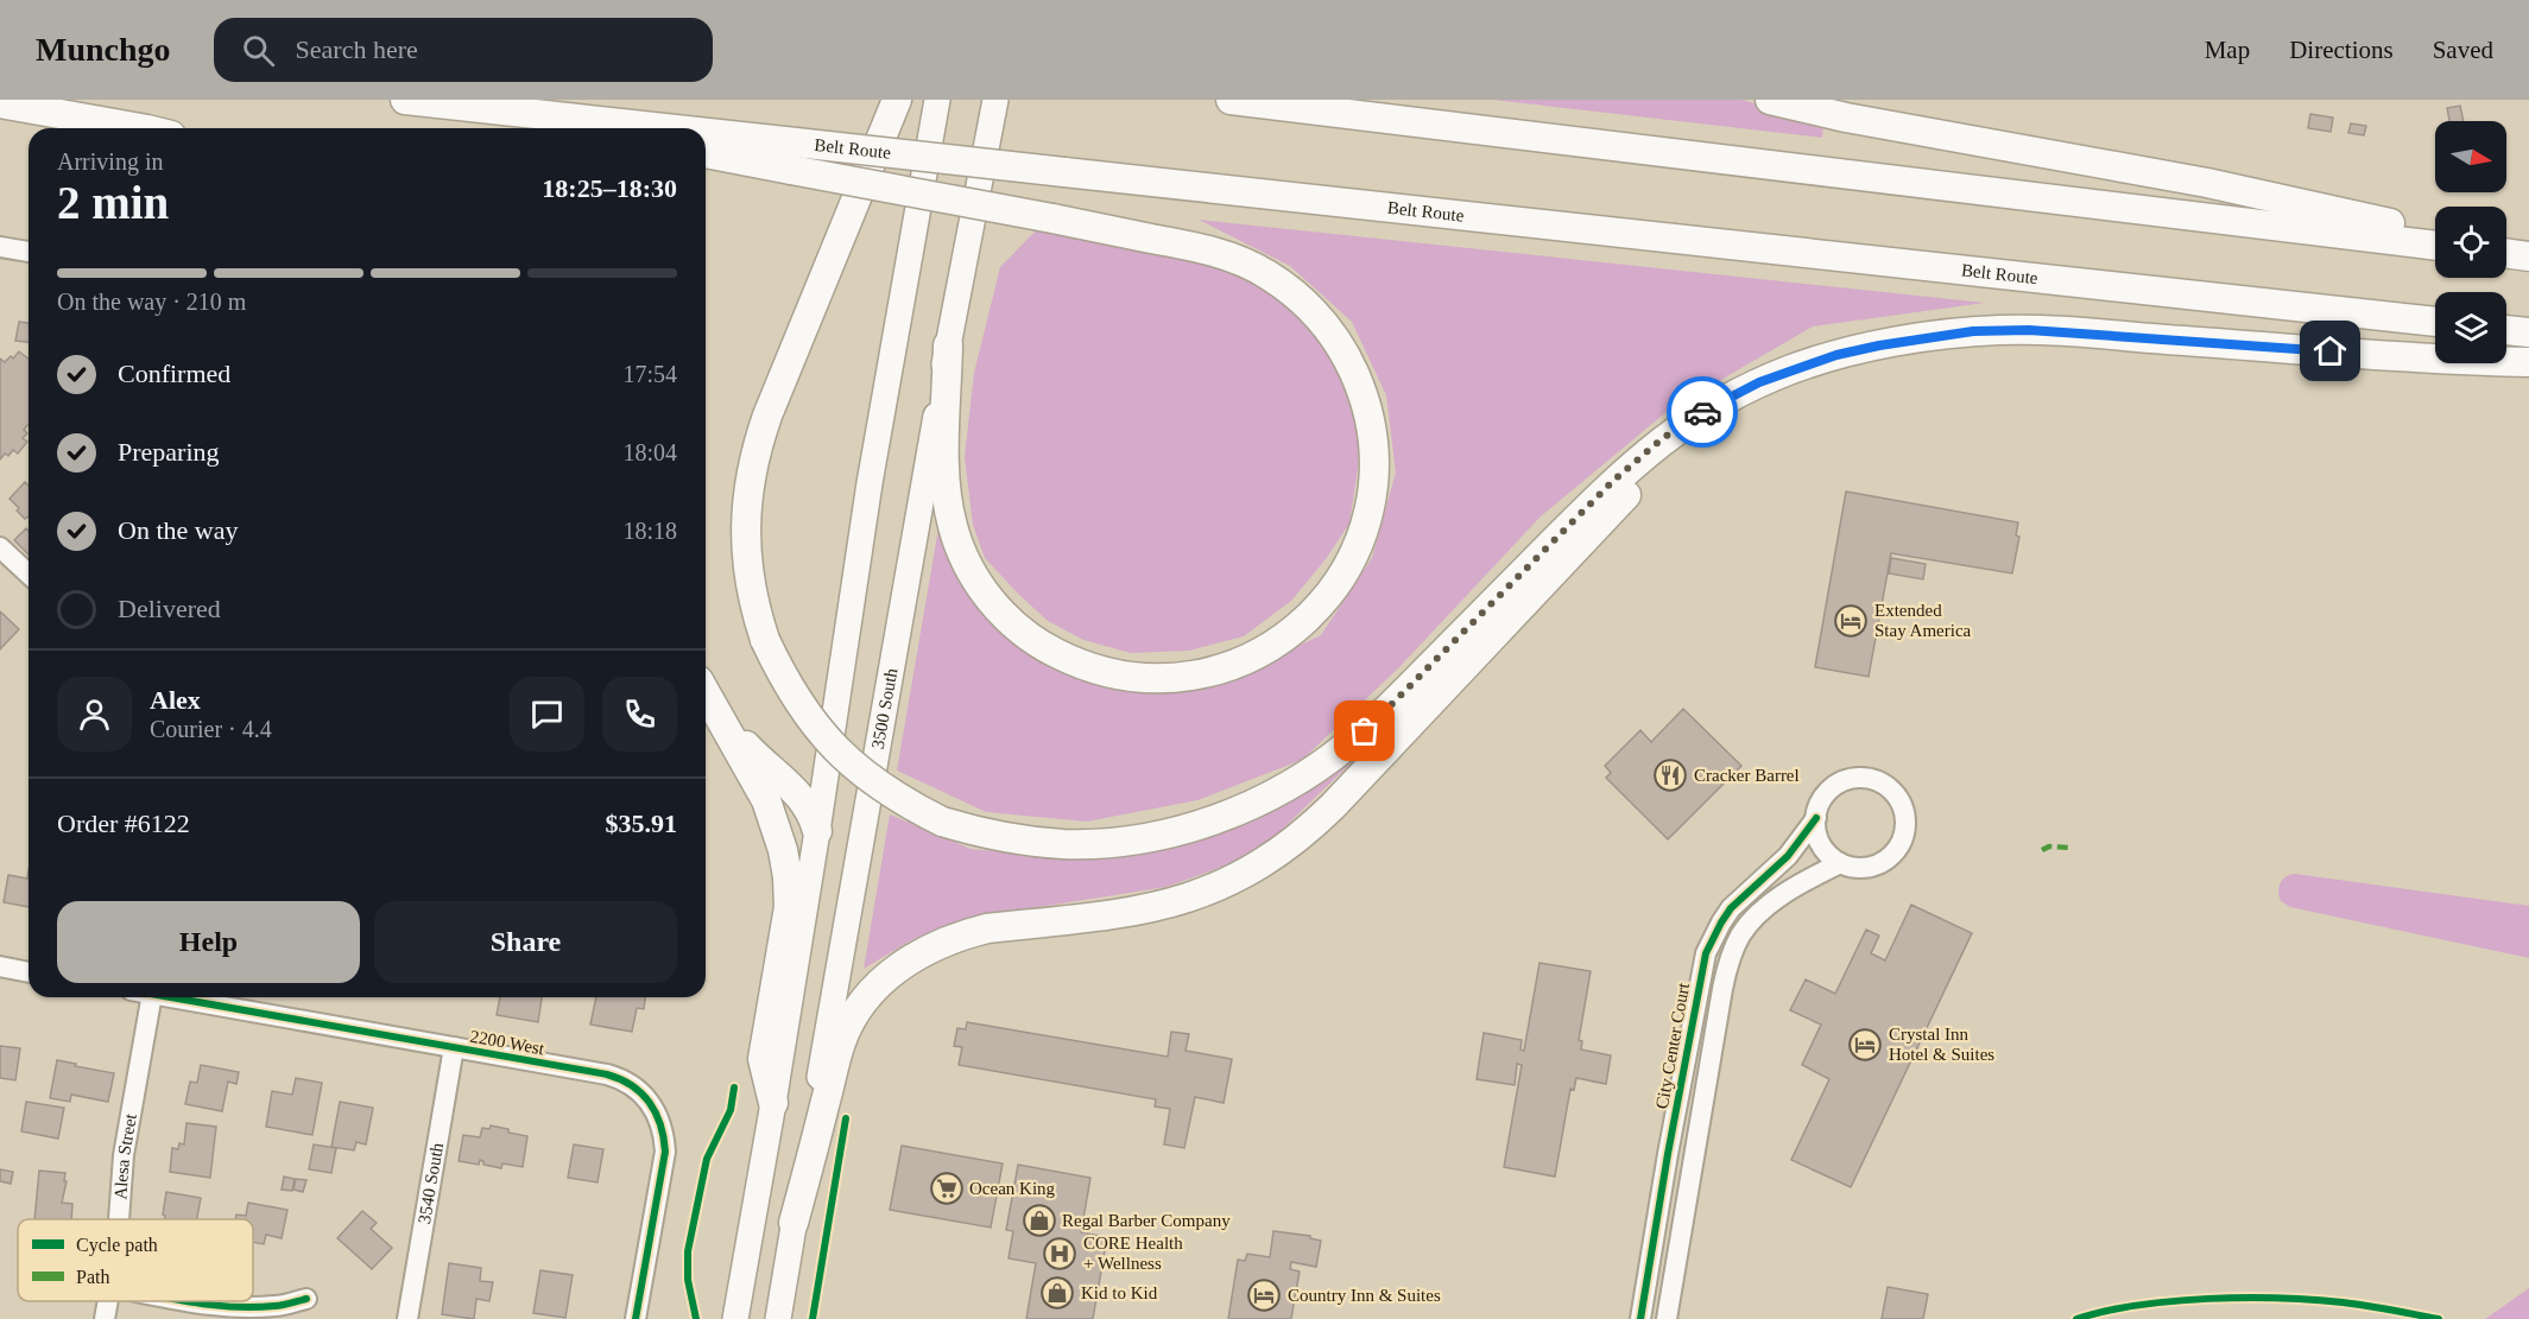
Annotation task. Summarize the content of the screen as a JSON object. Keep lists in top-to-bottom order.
{
  "streets": {
    "highway": ["Belt Route"],
    "main road": ["3500 South"],
    "street": [
      "2200 West",
      "City Center Court",
      "Alesa Street",
      "3540 South"
    ]
  },
  "crossings": [
    ["2200 West", "3540 South"]
  ],
  "places": {
    "hotel": ["Extended Stay America", "Crystal Inn Hotel & Suites", "Country Inn & Suites"],
    "restaurant": ["Cracker Barrel"],
    "supermarket": ["Ocean King"],
    "shop": ["Regal Barber Company", "Kid to Kid"],
    "hospital": ["CORE Health + Wellness"]
  },
  "legend": ["Cycle path", "Path"],
  "north": "right",
  "page": {
    "header": "Munchgo",
    "search": "Search here",
    "nav": ["Map", "Directions", "Saved"],
    "heading": ["2 min", "Arriving in", "18:25–18:30"],
    "panel": [
      "Alex",
      "Courier · 4.4",
      "Order #6122",
      "$35.91"
    ],
    "bar": "On the way · 210 m",
    "list": [
      ["Confirmed", "17:54"],
      ["Preparing", "18:04"],
      ["On the way", "18:18"],
      "Delivered"
    ],
    "buttons": ["Help", "Share"]
  }
}
